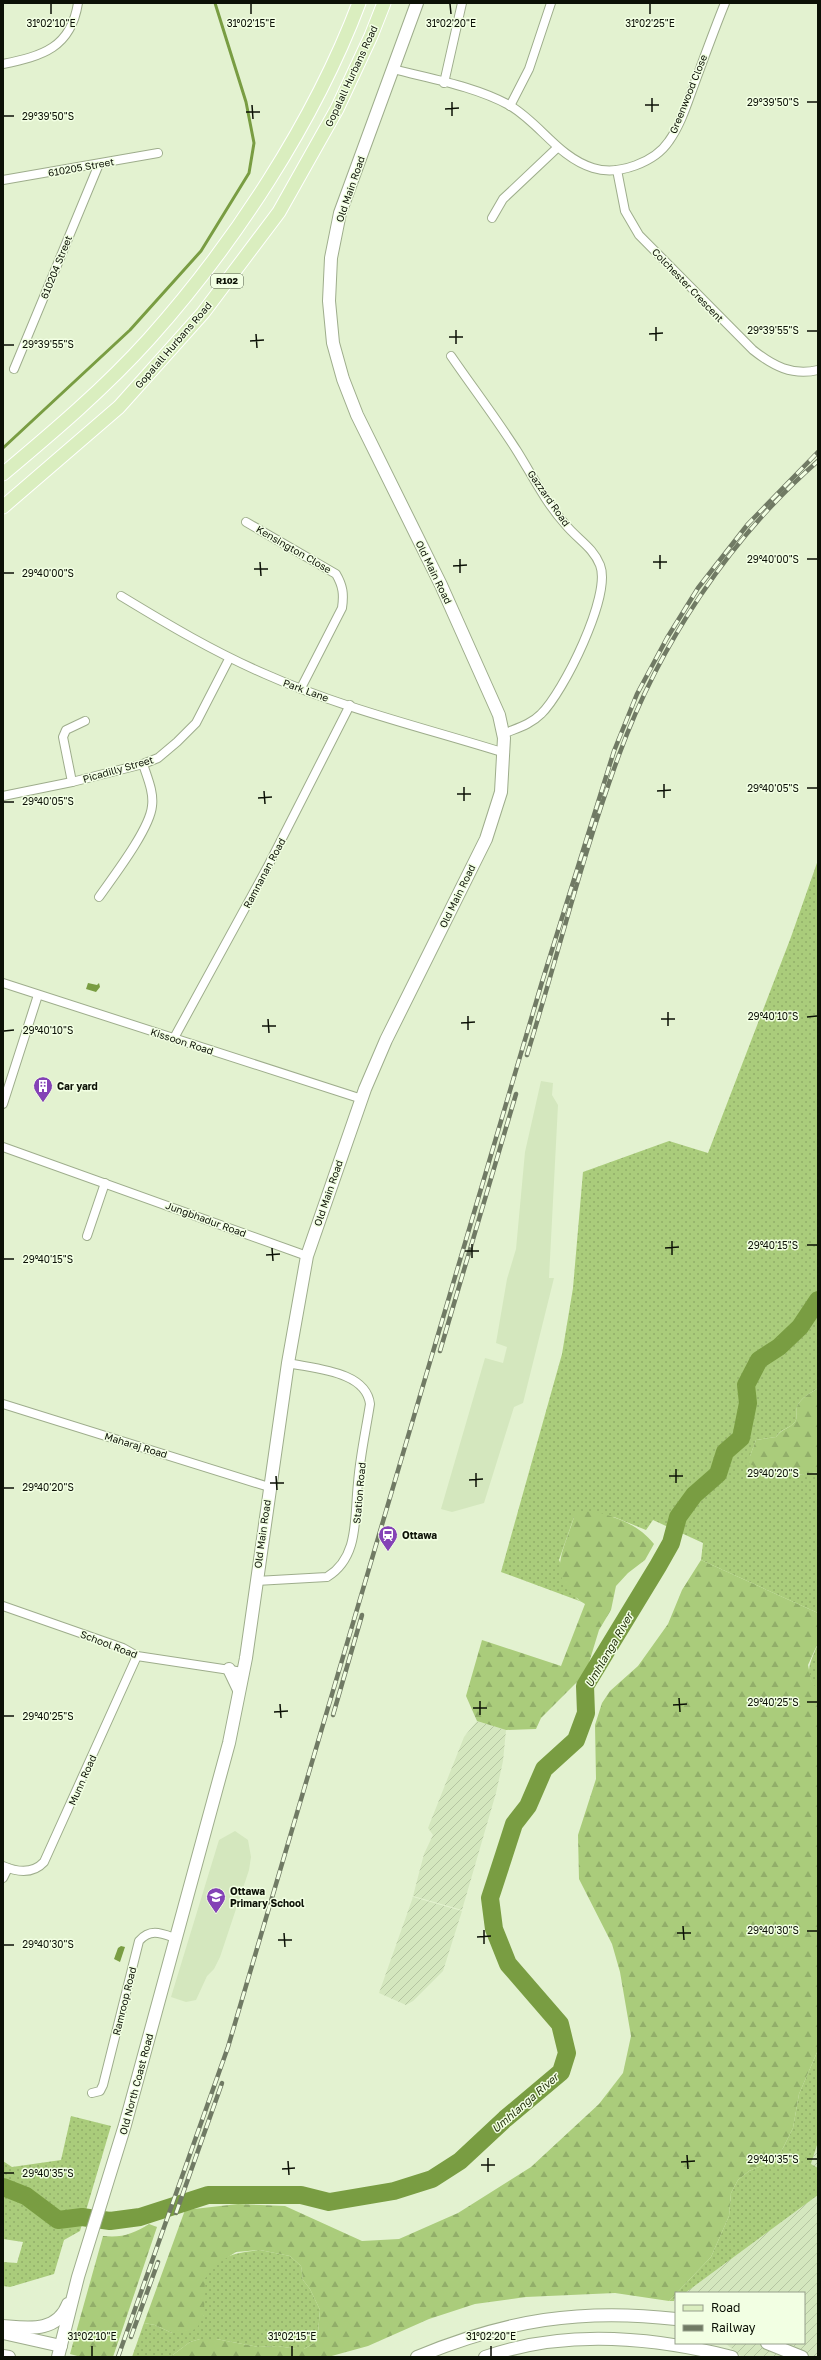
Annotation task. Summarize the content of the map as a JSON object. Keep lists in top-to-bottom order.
{
  "streets": {
    "main road": ["Gopalall Hurbans Road", "R102"],
    "street": [
      "Greenwood Close",
      "610205 Street",
      "Old Main Road",
      "610204 Street",
      "Colchester Crescent",
      "Gazzard Road",
      "Kensington Close",
      "Park Lane",
      "Picadilly Street",
      "Ramnanan Road",
      "Kissoon Road",
      "Jungbhadur Road",
      "Maharaj Road",
      "Station Road",
      "School Road",
      "Munn Road",
      "Ramroop Road",
      "Old North Coast Road"
    ]
  },
  "crossings": [
    ["Greenwood Close", "Old Main Road"],
    ["Greenwood Close", "Colchester Crescent"],
    ["610205 Street", "610204 Street"],
    ["Old Main Road", "Gazzard Road"],
    ["Old Main Road", "Park Lane"],
    ["Old Main Road", "Kissoon Road"],
    ["Old Main Road", "Jungbhadur Road"],
    ["Old Main Road", "Maharaj Road"],
    ["Old Main Road", "Station Road"],
    ["Old Main Road", "School Road"],
    ["Old Main Road", "Old North Coast Road"],
    ["Kensington Close", "Park Lane"],
    ["Park Lane", "Picadilly Street"],
    ["Park Lane", "Ramnanan Road"],
    ["Ramnanan Road", "Kissoon Road"],
    ["School Road", "Munn Road"],
    ["Ramroop Road", "Old North Coast Road"]
  ],
  "water": ["Umhlanga River"],
  "places": {
    "building": ["Car yard"],
    "station": ["Ottawa"],
    "school or university": ["Ottawa Primary School"]
  },
  "legend": ["Road", "Railway"],
  "coordinates": [
    "31°02'10\"E",
    "31°02'15\"E",
    "31°02'20\"E",
    "31°02'25\"E",
    "29°39'50\"S",
    "29°39'55\"S",
    "29°40'00\"S",
    "29°40'05\"S",
    "29°40'10\"S",
    "29°40'15\"S",
    "29°40'20\"S",
    "29°40'25\"S",
    "29°40'30\"S",
    "29°40'35\"S"
  ]
}
